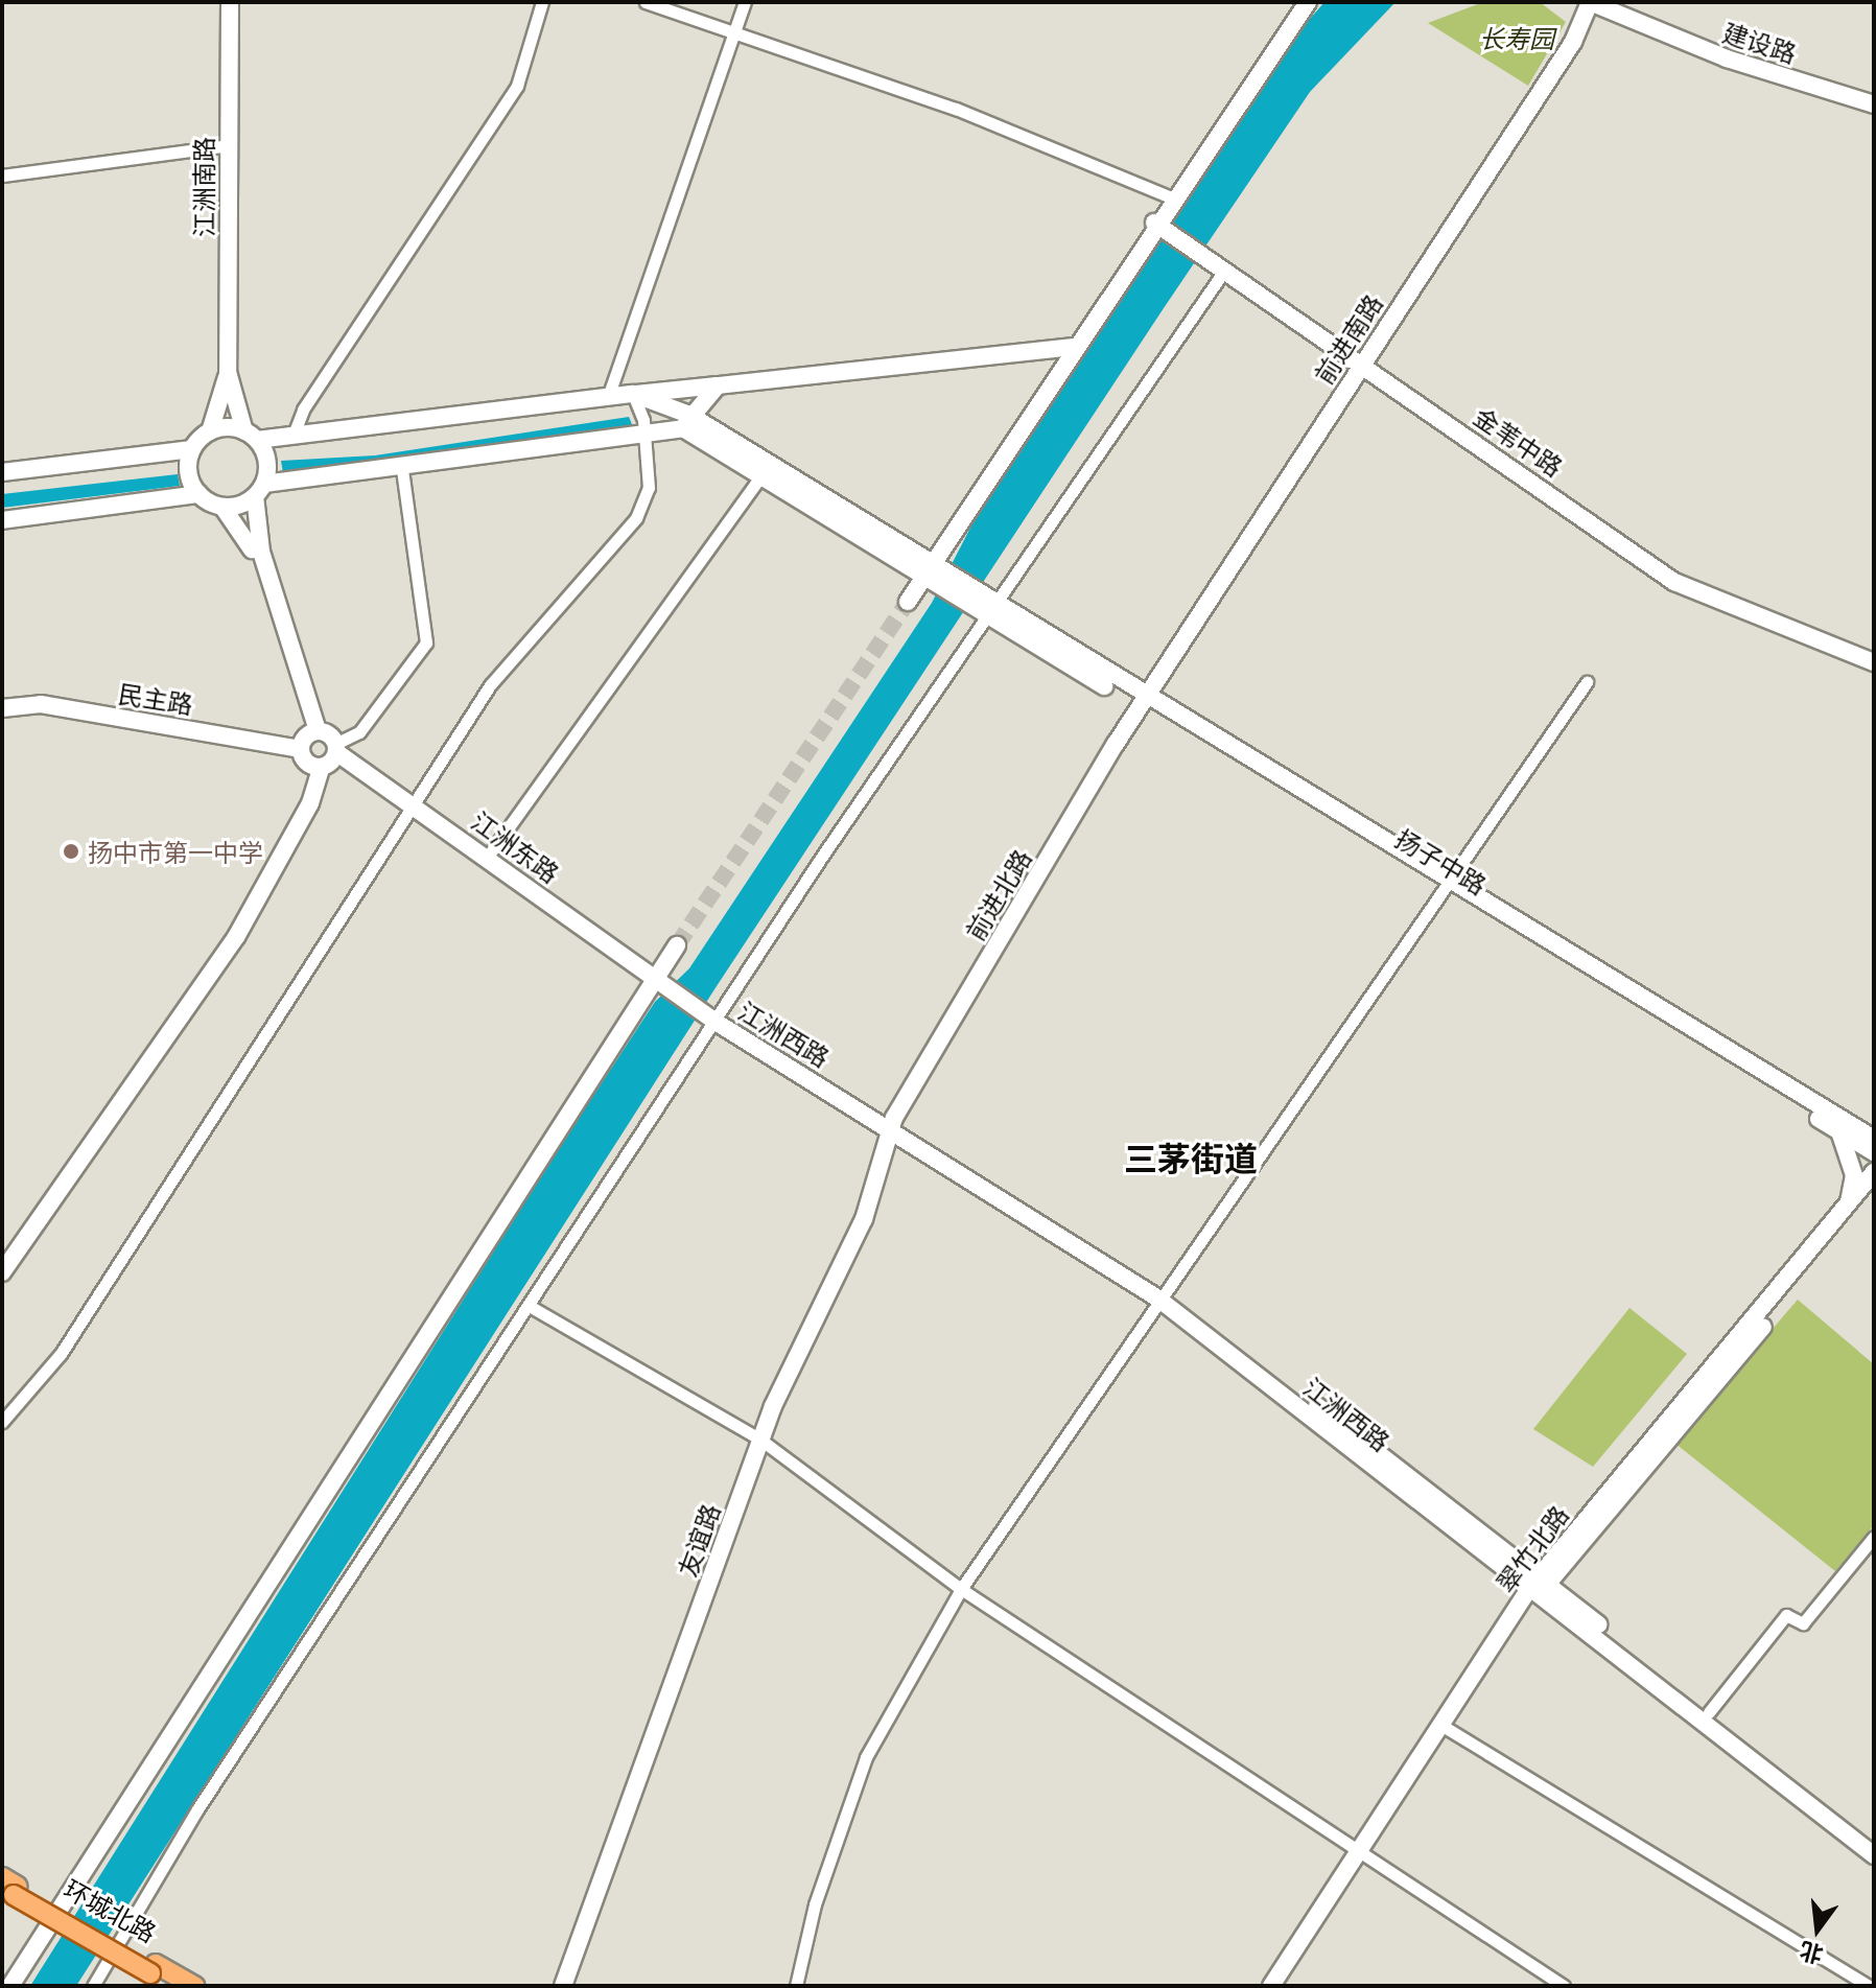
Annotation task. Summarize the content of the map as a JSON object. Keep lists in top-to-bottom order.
{
  "streets": {
    "main road": [
      "建设路",
      "江洲南路",
      "前进南路",
      "金苇中路",
      "民主路",
      "江洲东路",
      "扬子中路",
      "前进北路",
      "江洲西路",
      "友谊路",
      "翠竹北路",
      "环城北路"
    ]
  },
  "crossings": [
    ["建设路", "前进南路"],
    ["前进南路", "金苇中路"],
    ["前进南路", "扬子中路"],
    ["前进南路", "前进北路"],
    ["江洲东路", "江洲西路"],
    ["扬子中路", "前进北路"],
    ["前进北路", "江洲西路"],
    ["前进北路", "友谊路"],
    ["江洲西路", "友谊路"],
    ["江洲西路", "翠竹北路"]
  ],
  "districts": ["三茅街道"],
  "parks": ["长寿园"],
  "places": ["扬中市第一中学"],
  "north": "bottom"
}
